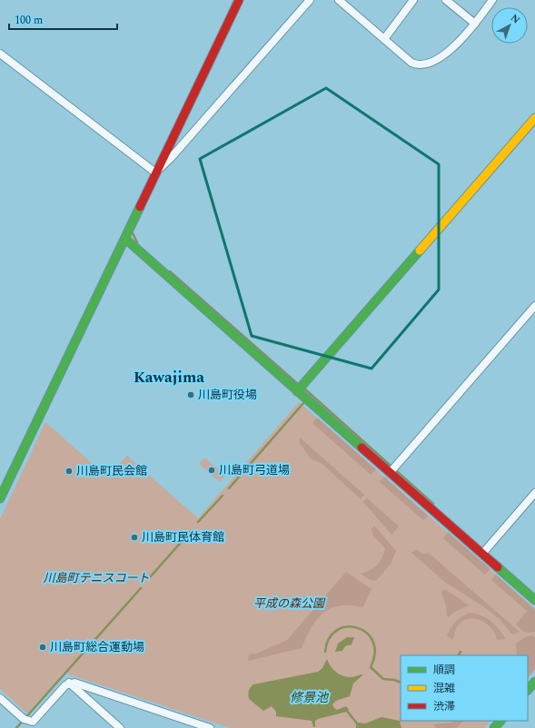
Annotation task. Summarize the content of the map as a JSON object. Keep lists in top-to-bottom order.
{
  "districts": ["Kawajima"],
  "water": ["修景池"],
  "parks": ["川島町テニスコート", "平成の森公園"],
  "places": [
    "川島町役場",
    "川島町弓道場",
    "川島町民会館",
    "川島町民体育館",
    "川島町総合運動場"
  ],
  "legend": ["順調", "混雑", "渋滞"],
  "scale_bar": "100 m",
  "north": "top right"
}
